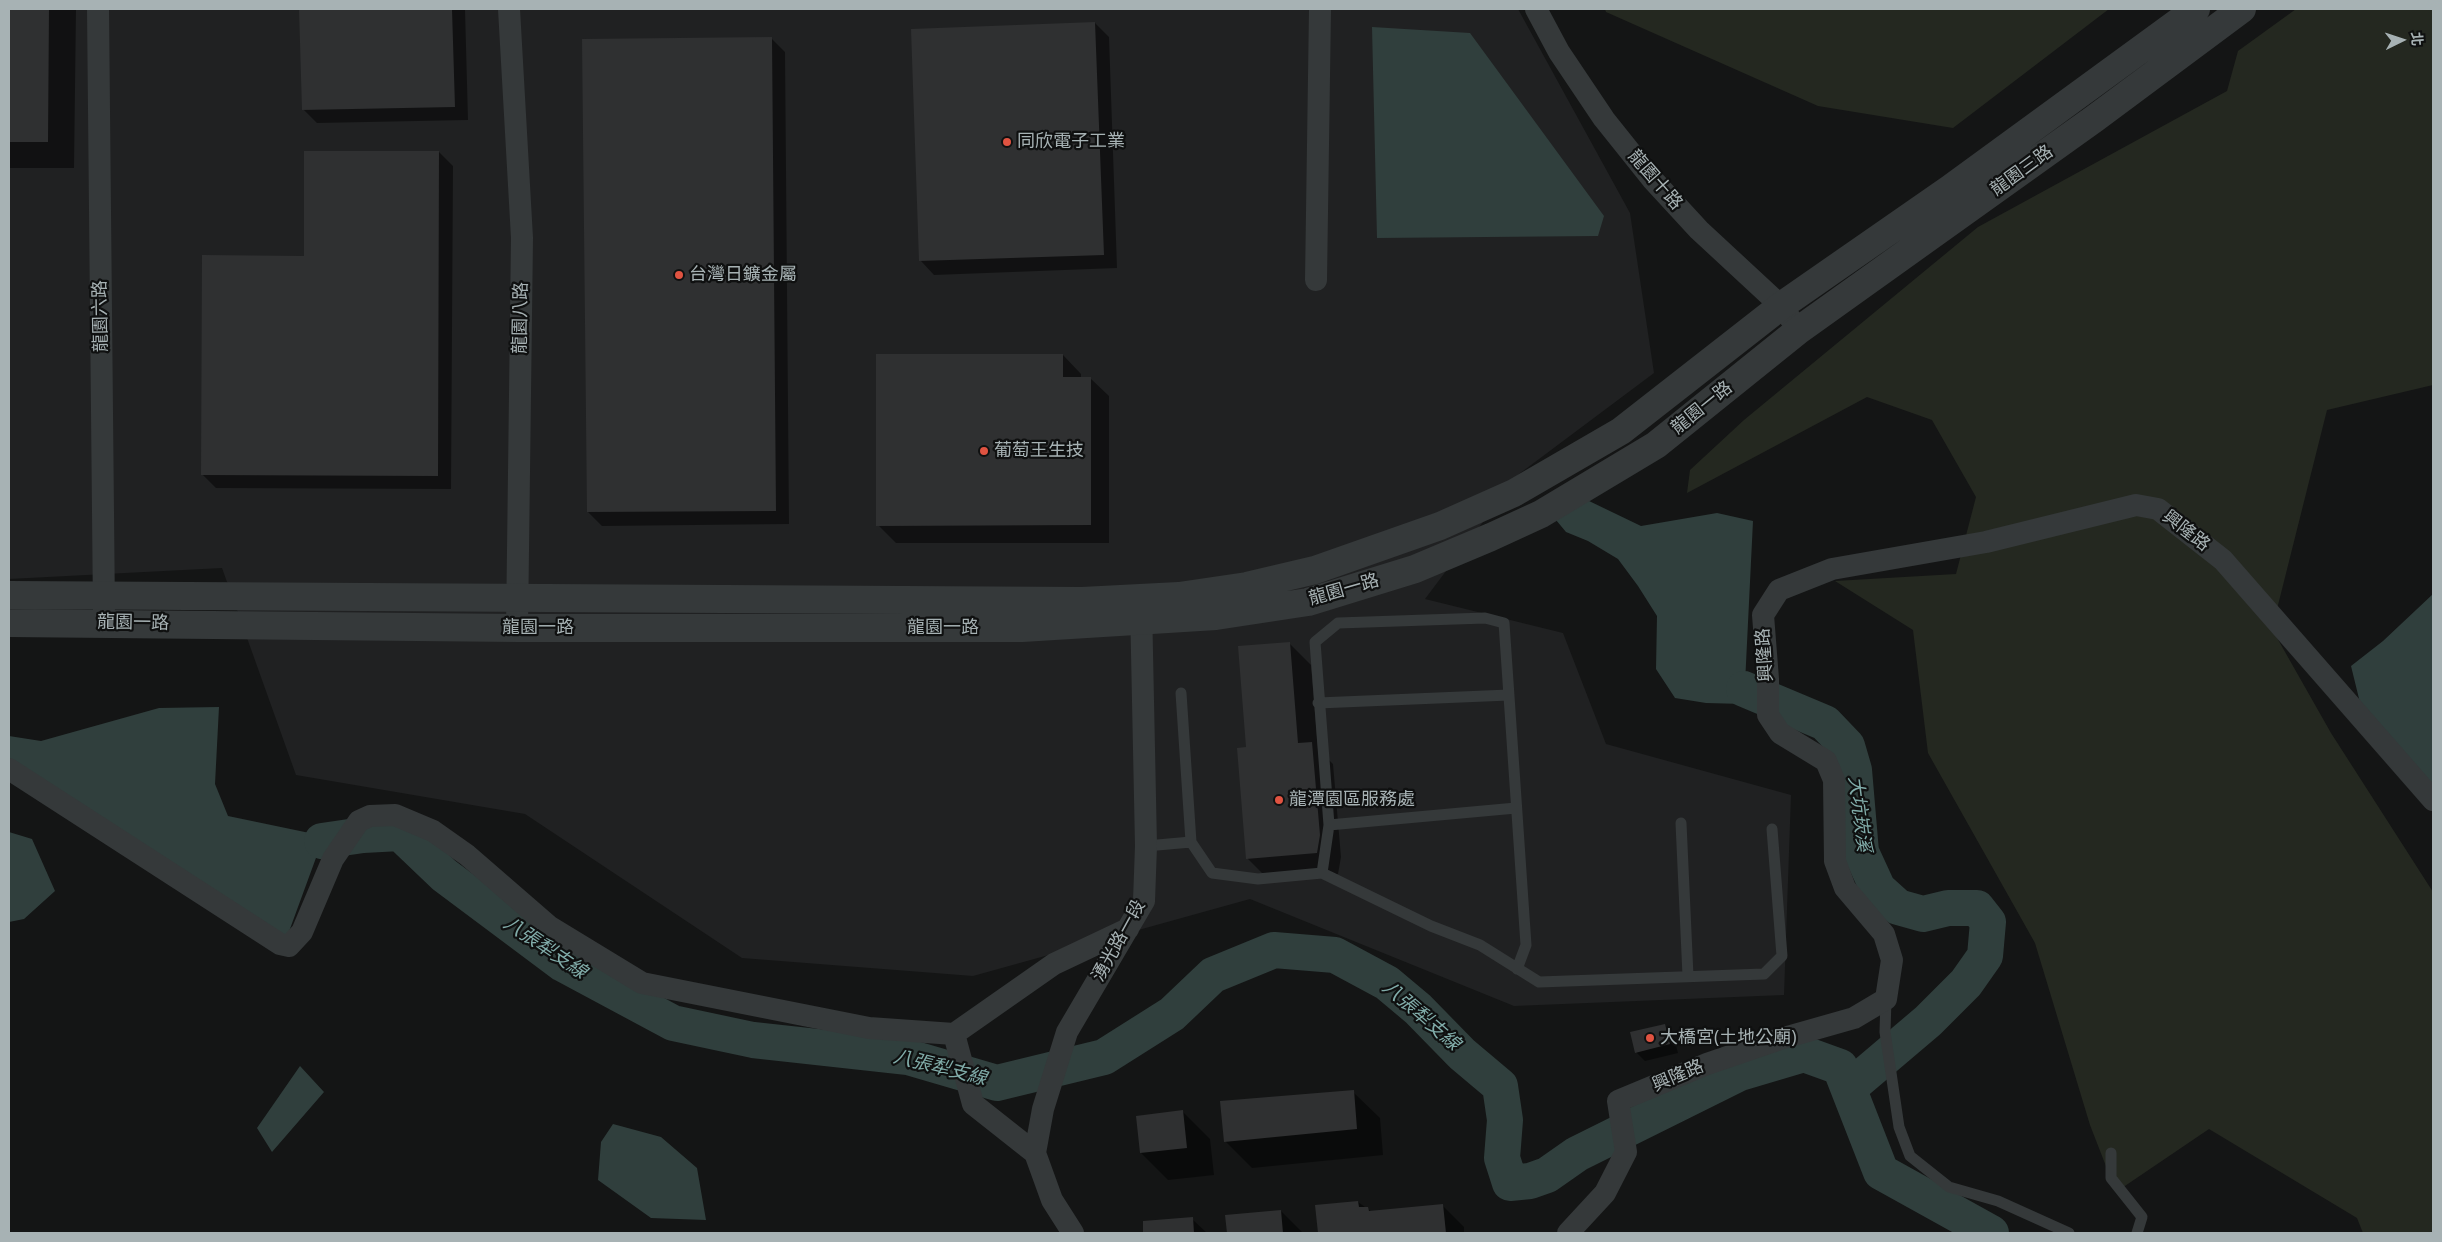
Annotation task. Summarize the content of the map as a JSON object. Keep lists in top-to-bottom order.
{
  "streets": {
    "street": [
      "龍園三路",
      "龍園十路",
      "龍園六路",
      "龍園八路",
      "龍園一路",
      "興隆路",
      "湧光路一段"
    ]
  },
  "crossings": [
    ["龍園三路", "龍園十路"],
    ["龍園三路", "龍園一路"],
    ["龍園十路", "龍園一路"],
    ["龍園六路", "龍園一路"],
    ["龍園八路", "龍園一路"],
    ["龍園一路", "湧光路一段"]
  ],
  "water": ["大坑崁溪", "八張犁支線"],
  "places": [
    "同欣電子工業",
    "台灣日鑛金屬",
    "葡萄王生技",
    "龍潭園區服務處",
    "大橋宮(土地公廟)"
  ],
  "north": "right"
}
